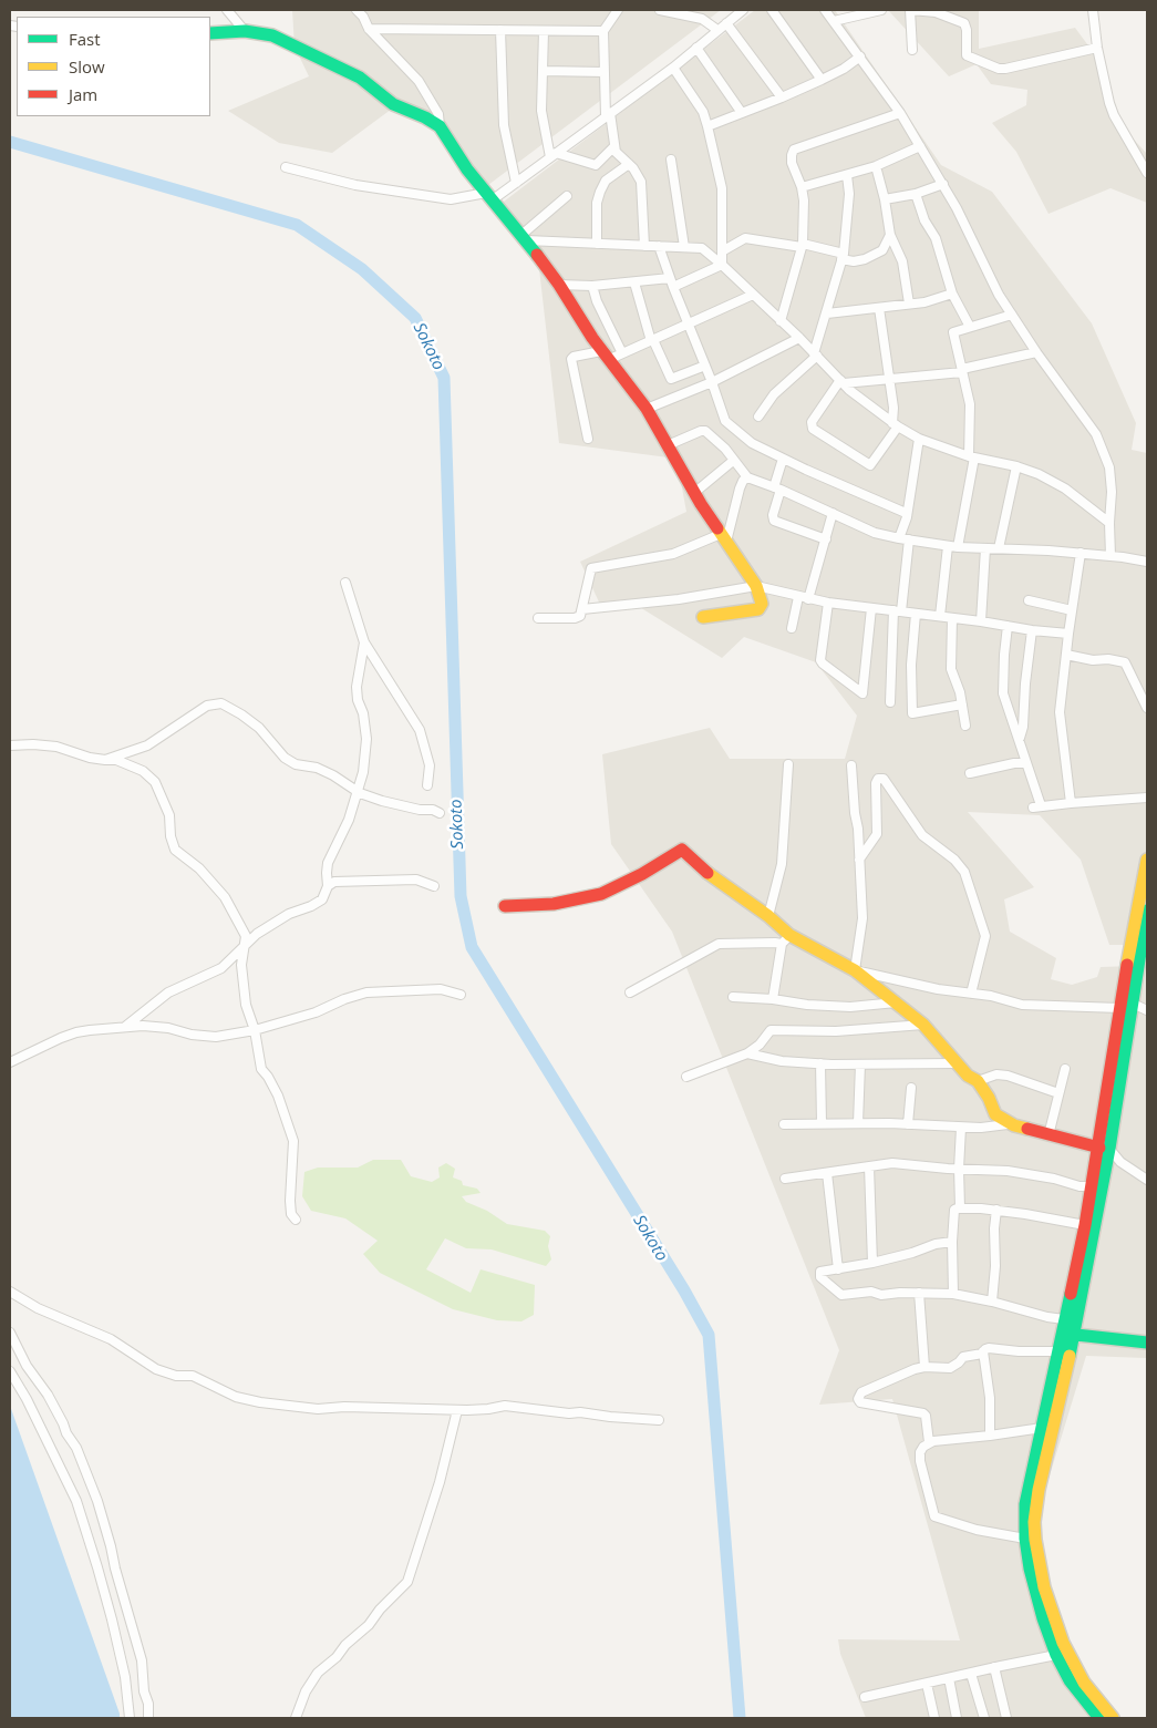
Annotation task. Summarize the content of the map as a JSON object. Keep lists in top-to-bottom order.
{
  "water": ["Sokoto"],
  "legend": ["Fast", "Slow", "Jam"]
}
